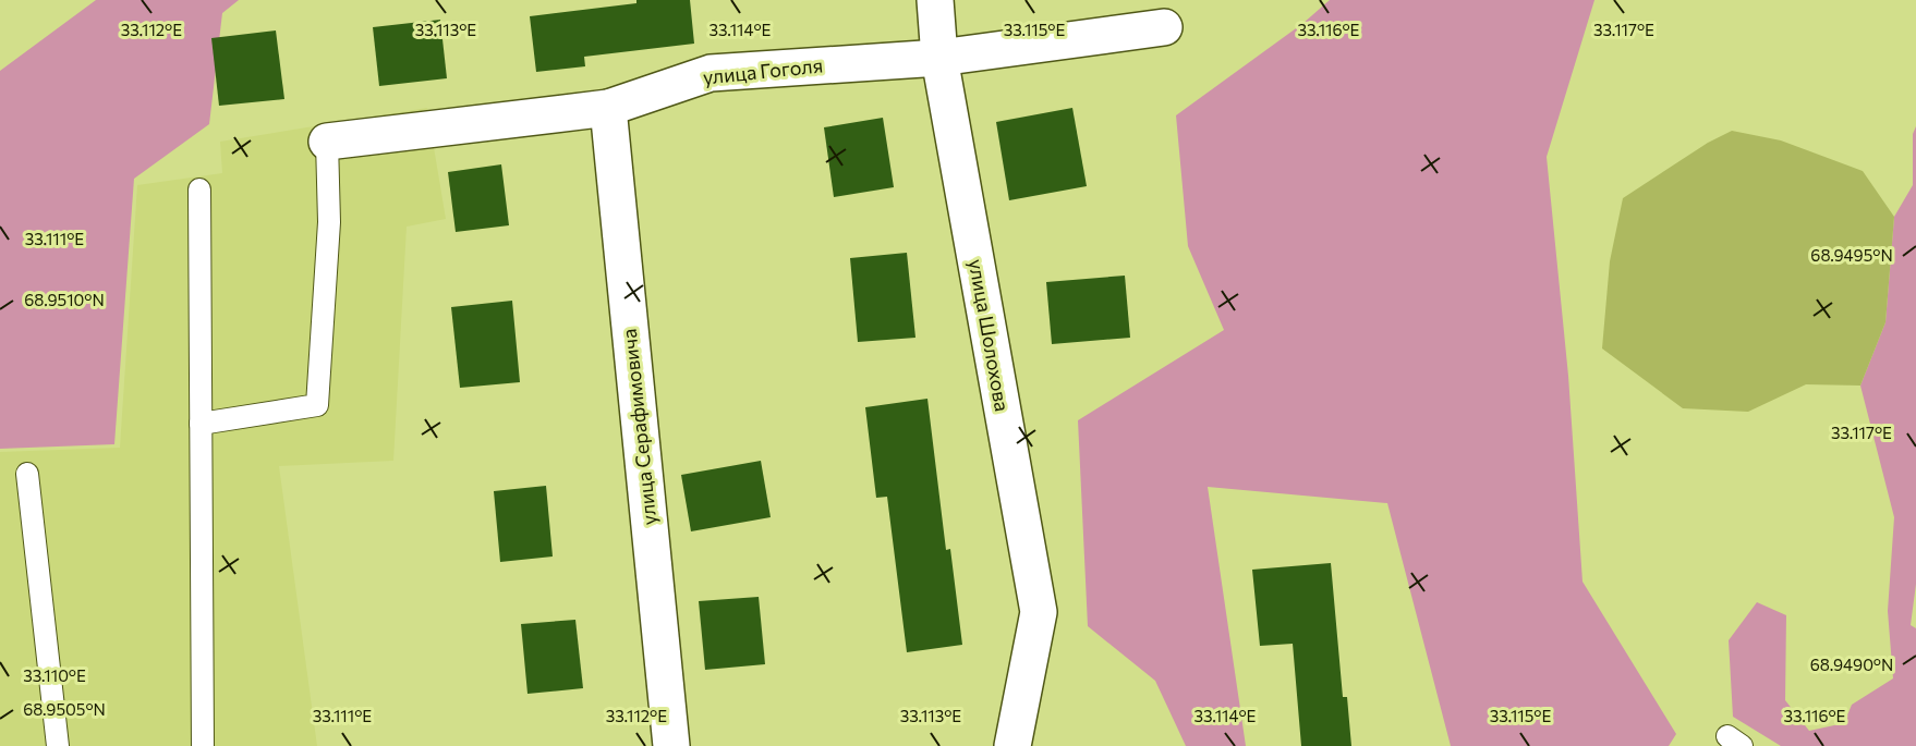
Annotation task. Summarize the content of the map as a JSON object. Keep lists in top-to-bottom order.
{
  "streets": {
    "street": ["улица Гоголя", "улица Шолохова", "улица Серафимовича"]
  },
  "crossings": [
    ["улица Гоголя", "улица Шолохова"],
    ["улица Гоголя", "улица Серафимовича"]
  ],
  "coordinates": [
    "33.112°E",
    "33.113°E",
    "33.114°E",
    "33.115°E",
    "33.116°E",
    "33.117°E",
    "33.111°E",
    "68.9495°N",
    "68.9510°N",
    "68.9490°N",
    "33.110°E",
    "68.9505°N"
  ]
}
